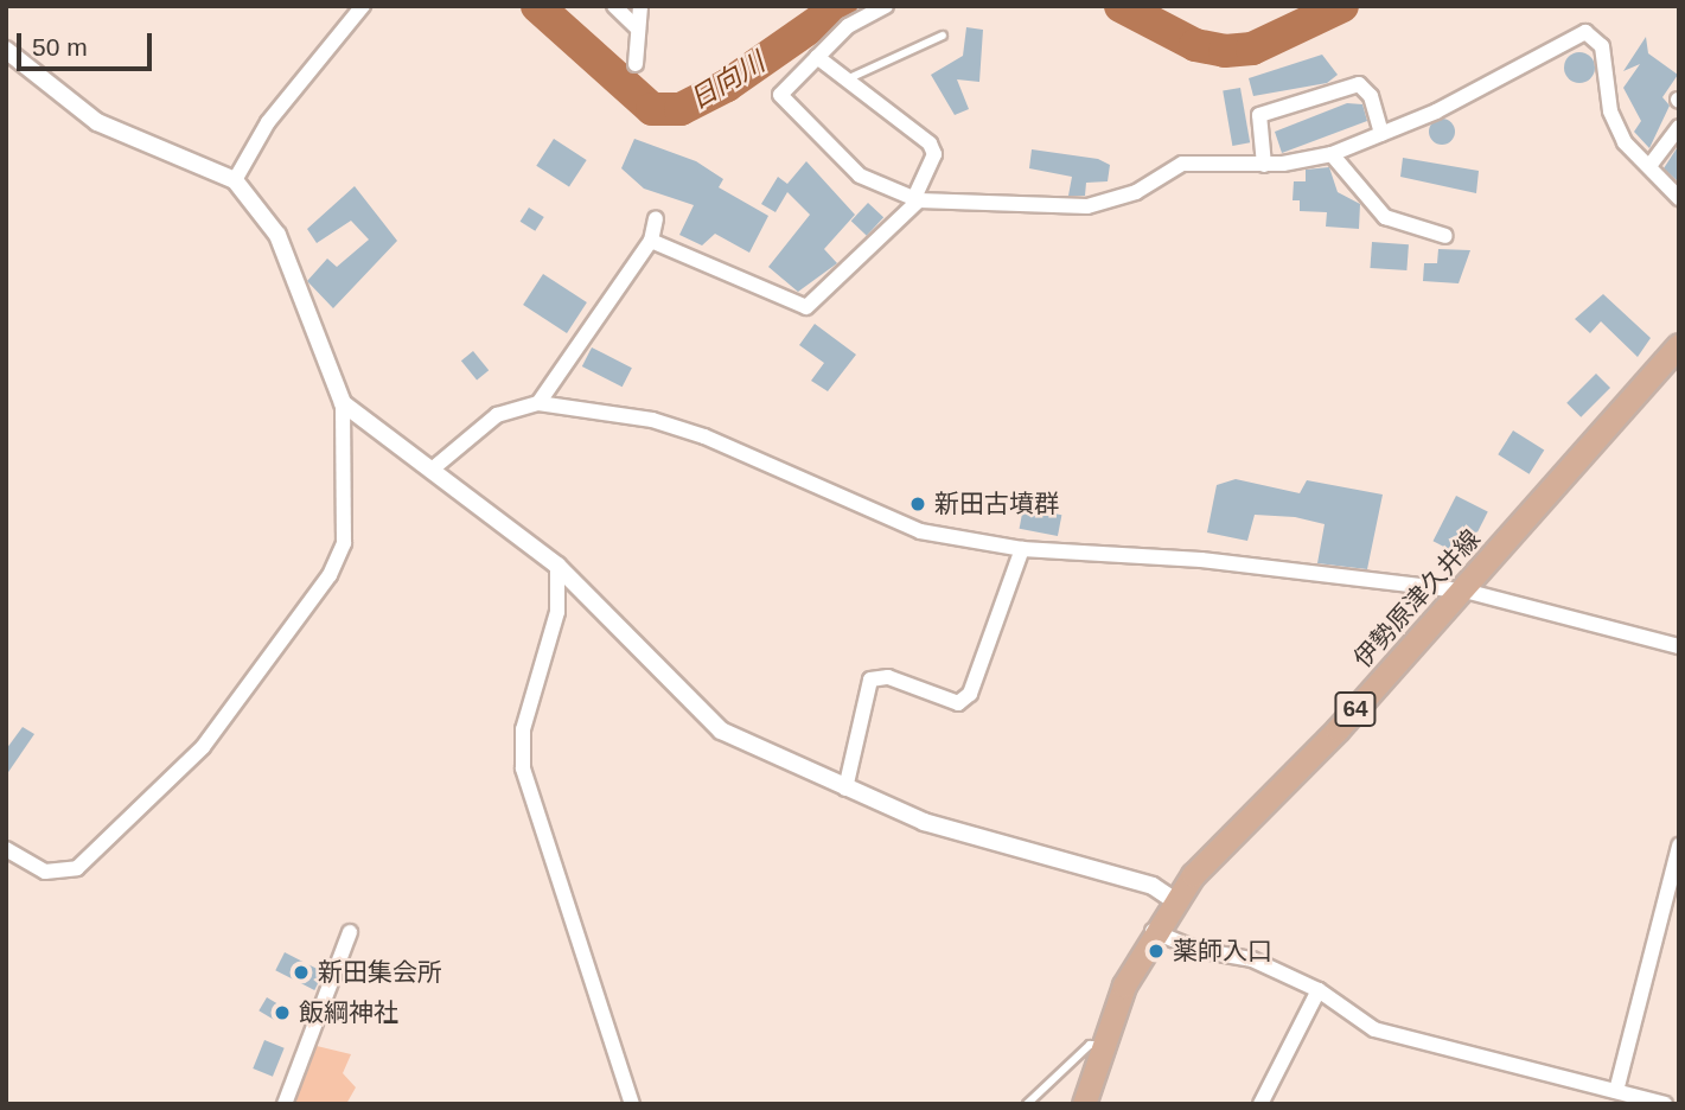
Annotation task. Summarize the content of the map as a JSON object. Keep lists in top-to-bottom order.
{
  "streets": {
    "main road": ["伊勢原津久井線", "64"]
  },
  "water": ["日向川"],
  "places": [
    "新田古墳群",
    "薬師入口",
    "新田集会所",
    "飯綱神社"
  ],
  "scale_bar": "50 m"
}
